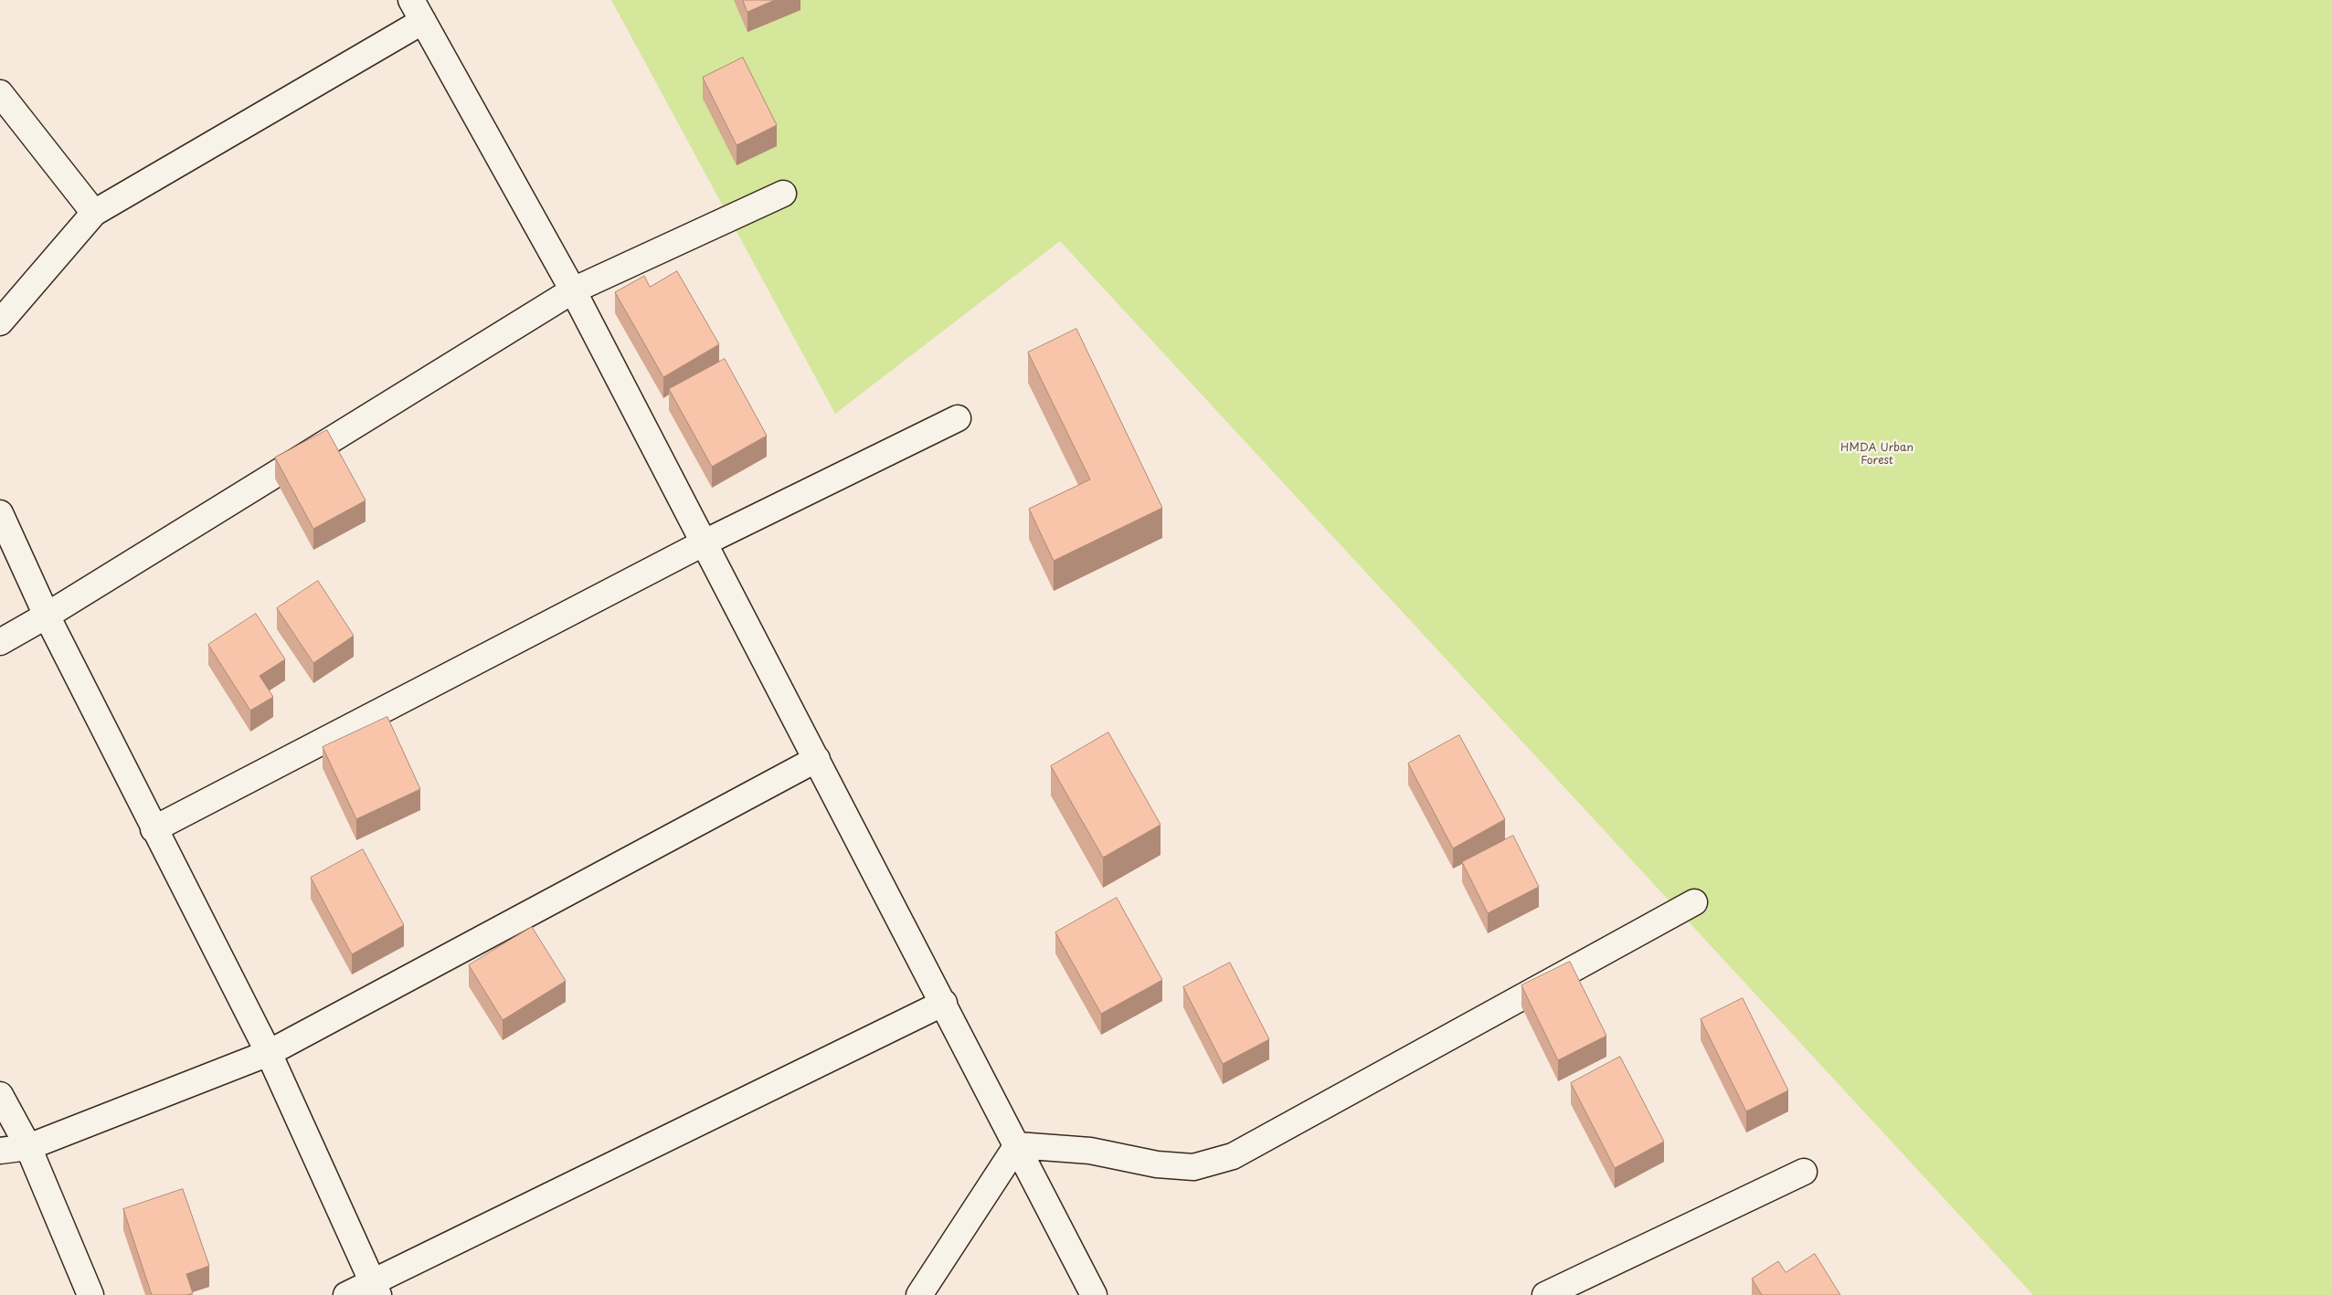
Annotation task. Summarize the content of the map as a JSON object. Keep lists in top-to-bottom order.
{
  "parks": ["HMDA Urban Forest"]
}
